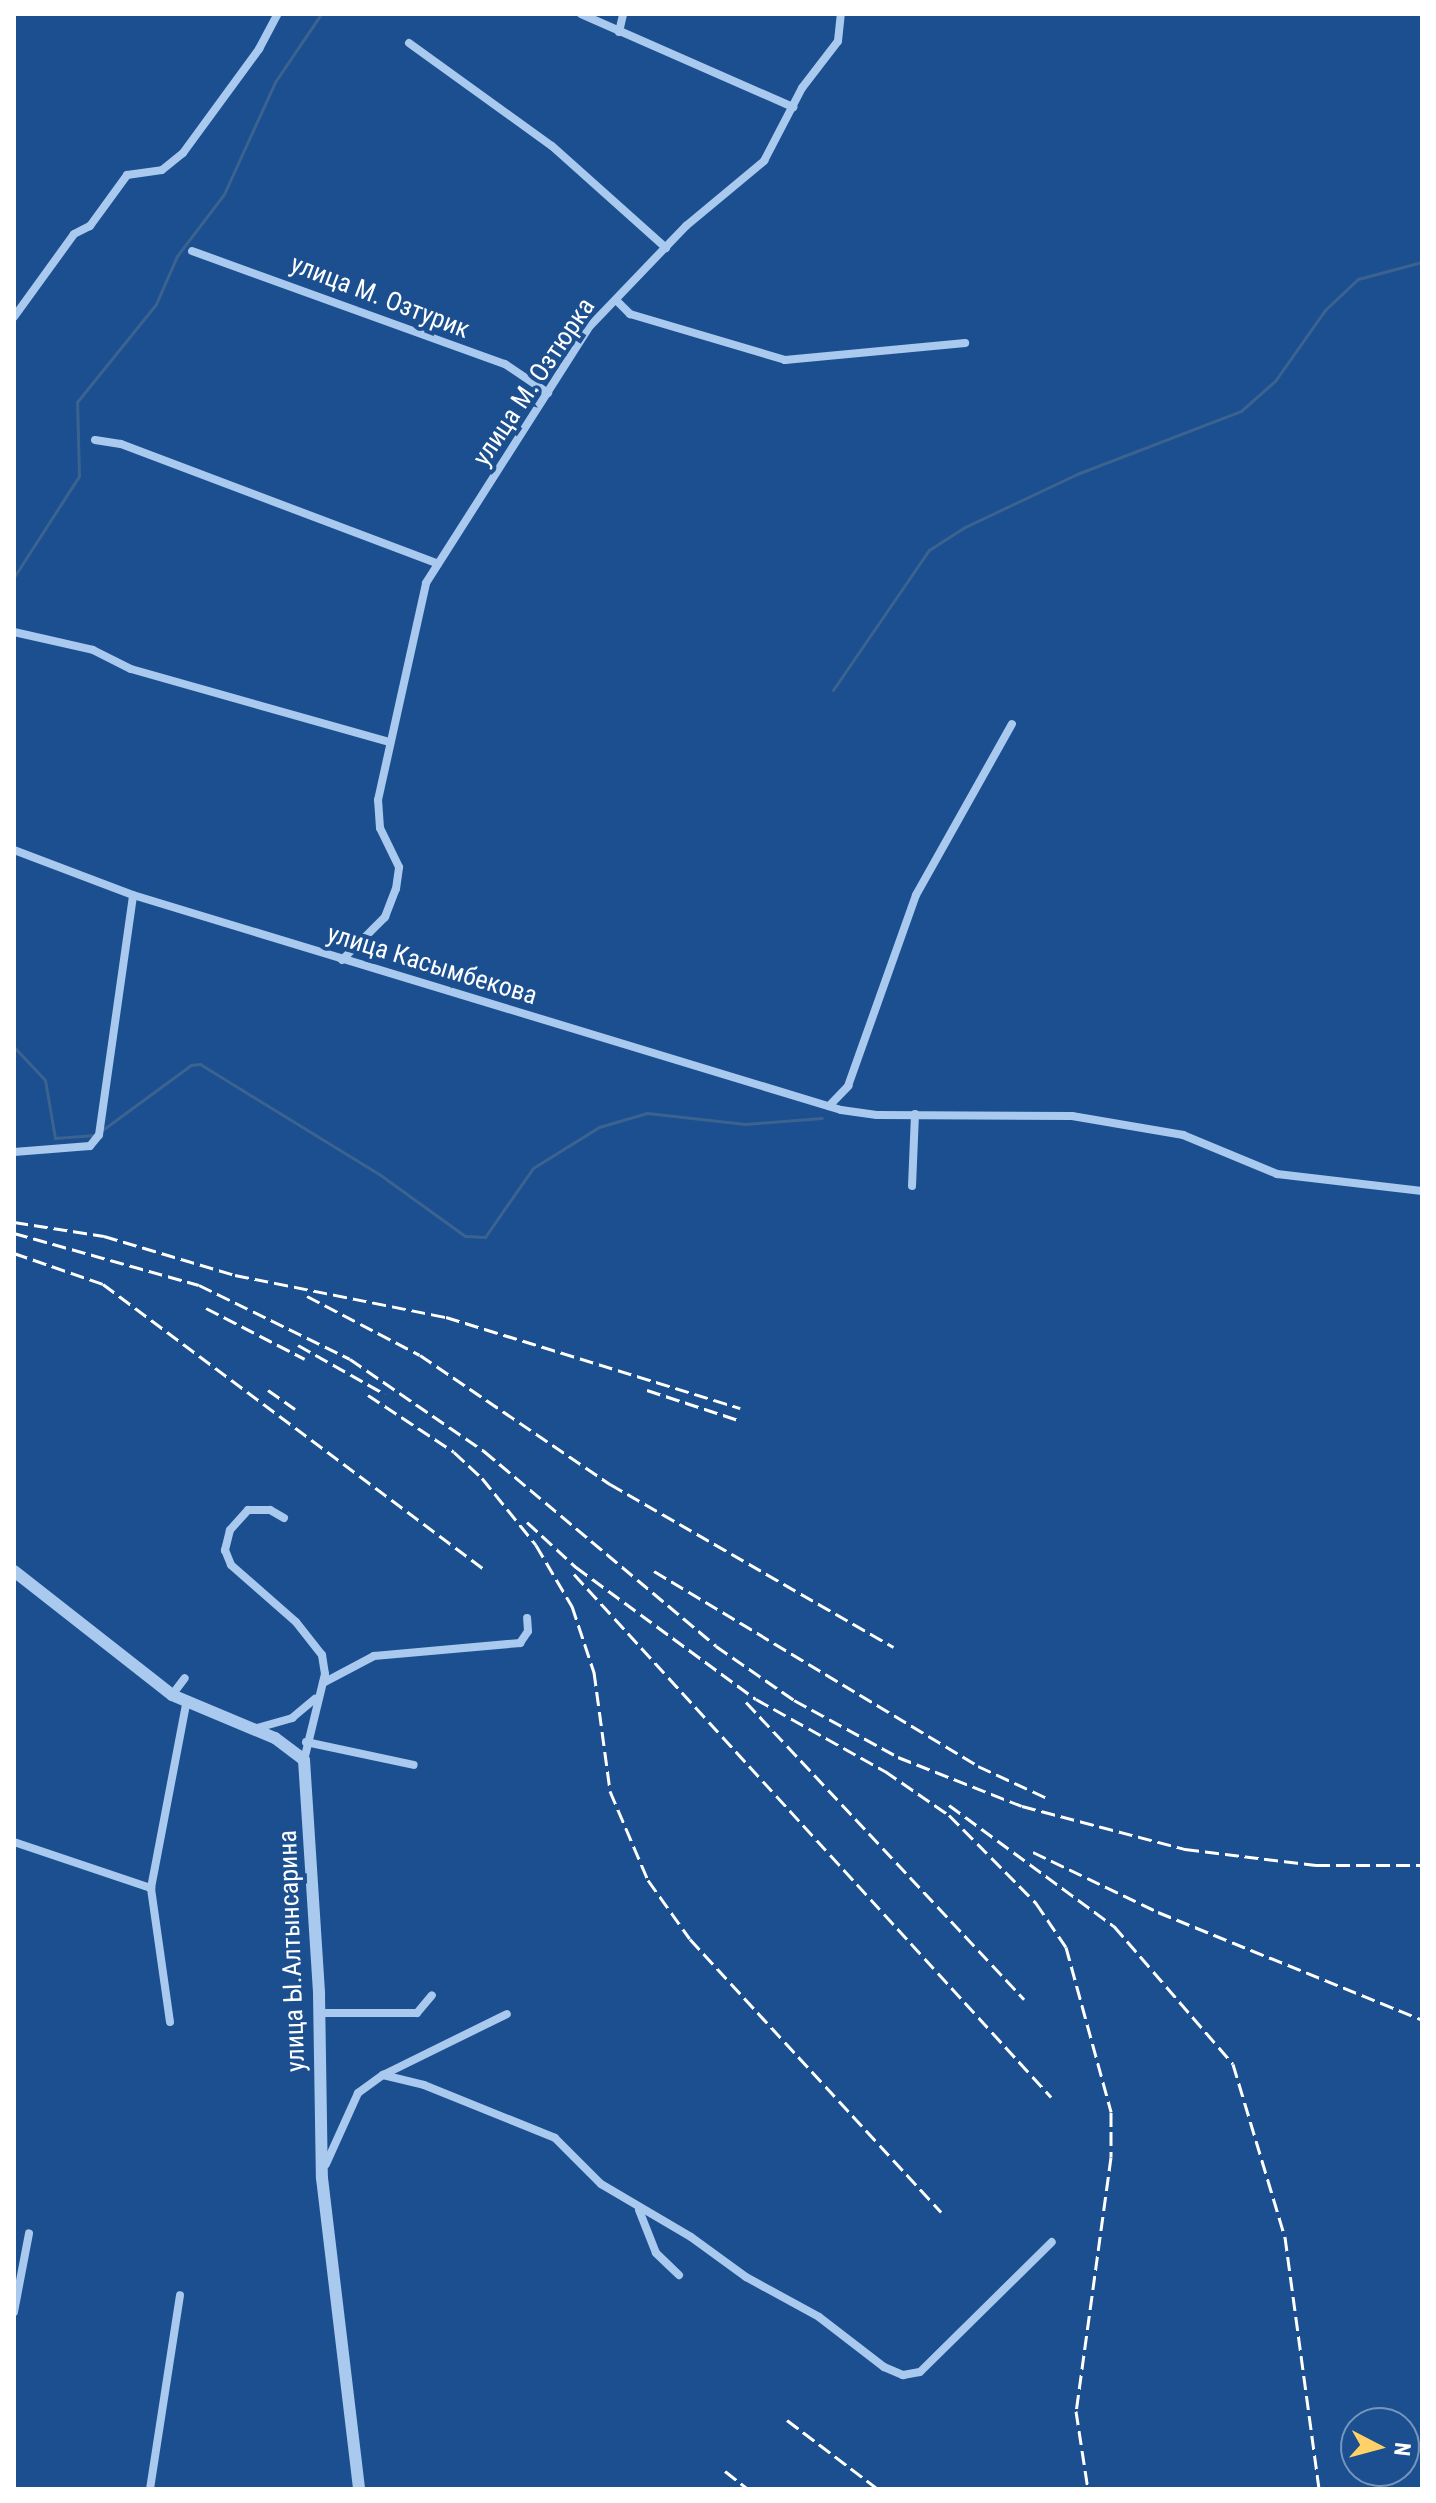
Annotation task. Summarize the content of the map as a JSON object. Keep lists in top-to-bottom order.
{
  "streets": {
    "street": [
      "улица М. Озтурик",
      "улица М. Озтюрка",
      "улица Касымбекова",
      "улица Ы.Алтынсарина"
    ]
  },
  "crossings": [
    ["улица М. Озтурик", "улица М. Озтюрка"],
    ["улица М. Озтюрка", "улица Касымбекова"]
  ],
  "north": "right"
}
